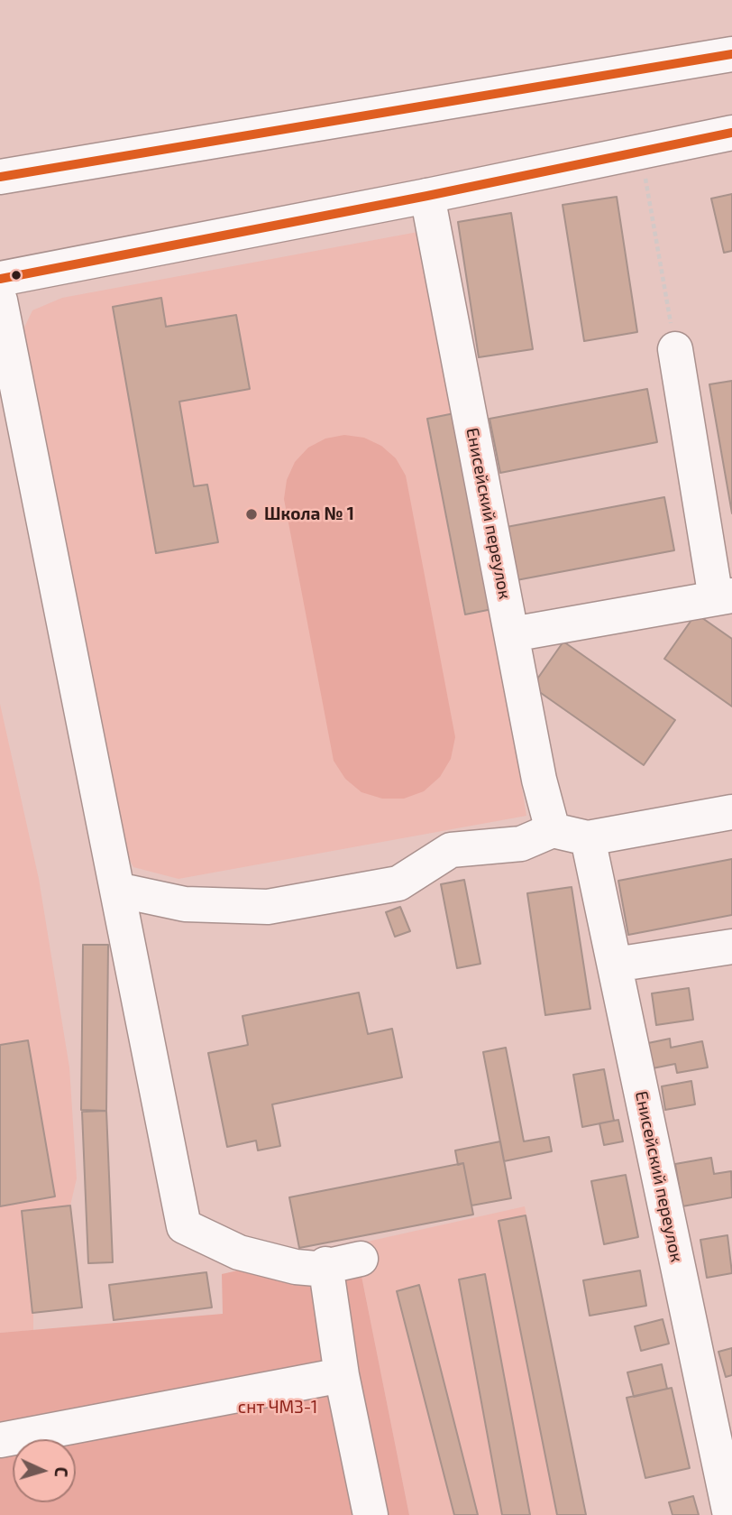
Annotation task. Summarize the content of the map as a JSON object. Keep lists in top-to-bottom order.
{
  "streets": {
    "main road": ["Енисейский переулок"]
  },
  "parks": ["снт ЧМЗ-1"],
  "places": ["Школа № 1"],
  "north": "right"
}
